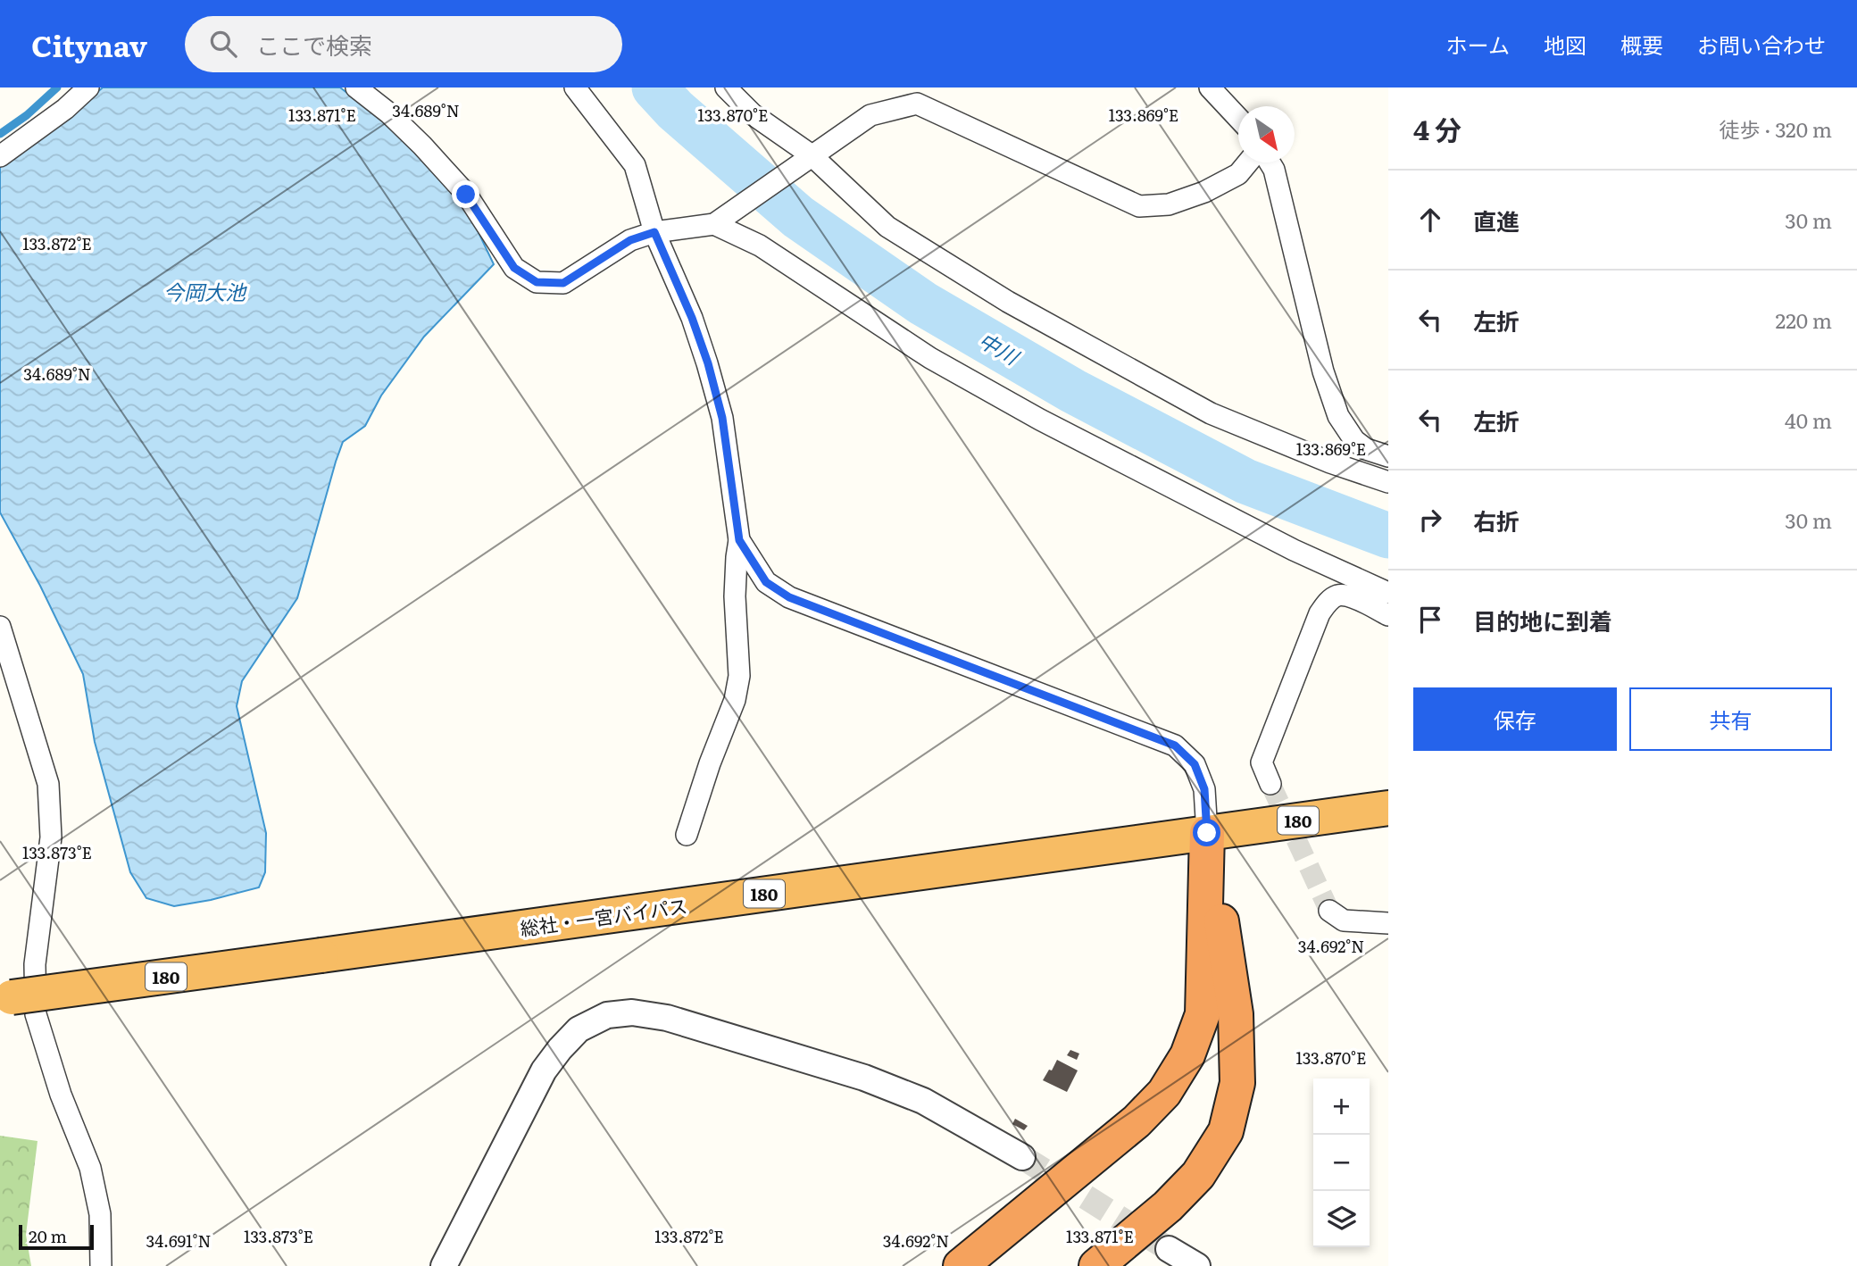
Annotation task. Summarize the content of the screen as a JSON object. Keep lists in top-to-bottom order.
{
  "streets": {
    "highway": ["180", "総社・一宮バイパス"]
  },
  "water": ["今岡大池", "中川"],
  "scale_bar": "20 m",
  "north": "bottom right",
  "page": {
    "header": "Citynav",
    "search": "ここで検索",
    "nav": [
      "ホーム",
      "地図",
      "概要",
      "お問い合わせ"
    ],
    "heading": ["4 分", "徒歩 · 320 m"],
    "list": [
      ["直進", "30 m"],
      ["左折", "220 m"],
      ["左折", "40 m"],
      ["右折", "30 m"],
      "目的地に到着"
    ],
    "buttons": ["保存", "共有"],
    "map_buttons": ["+", "−"],
    "scale": "20 m"
  },
  "coordinates": [
    "34.689°N",
    "133.871°E",
    "133.869°E",
    "133.870°E",
    "133.872°E",
    "133.873°E",
    "34.692°N",
    "34.691°N"
  ]
}
